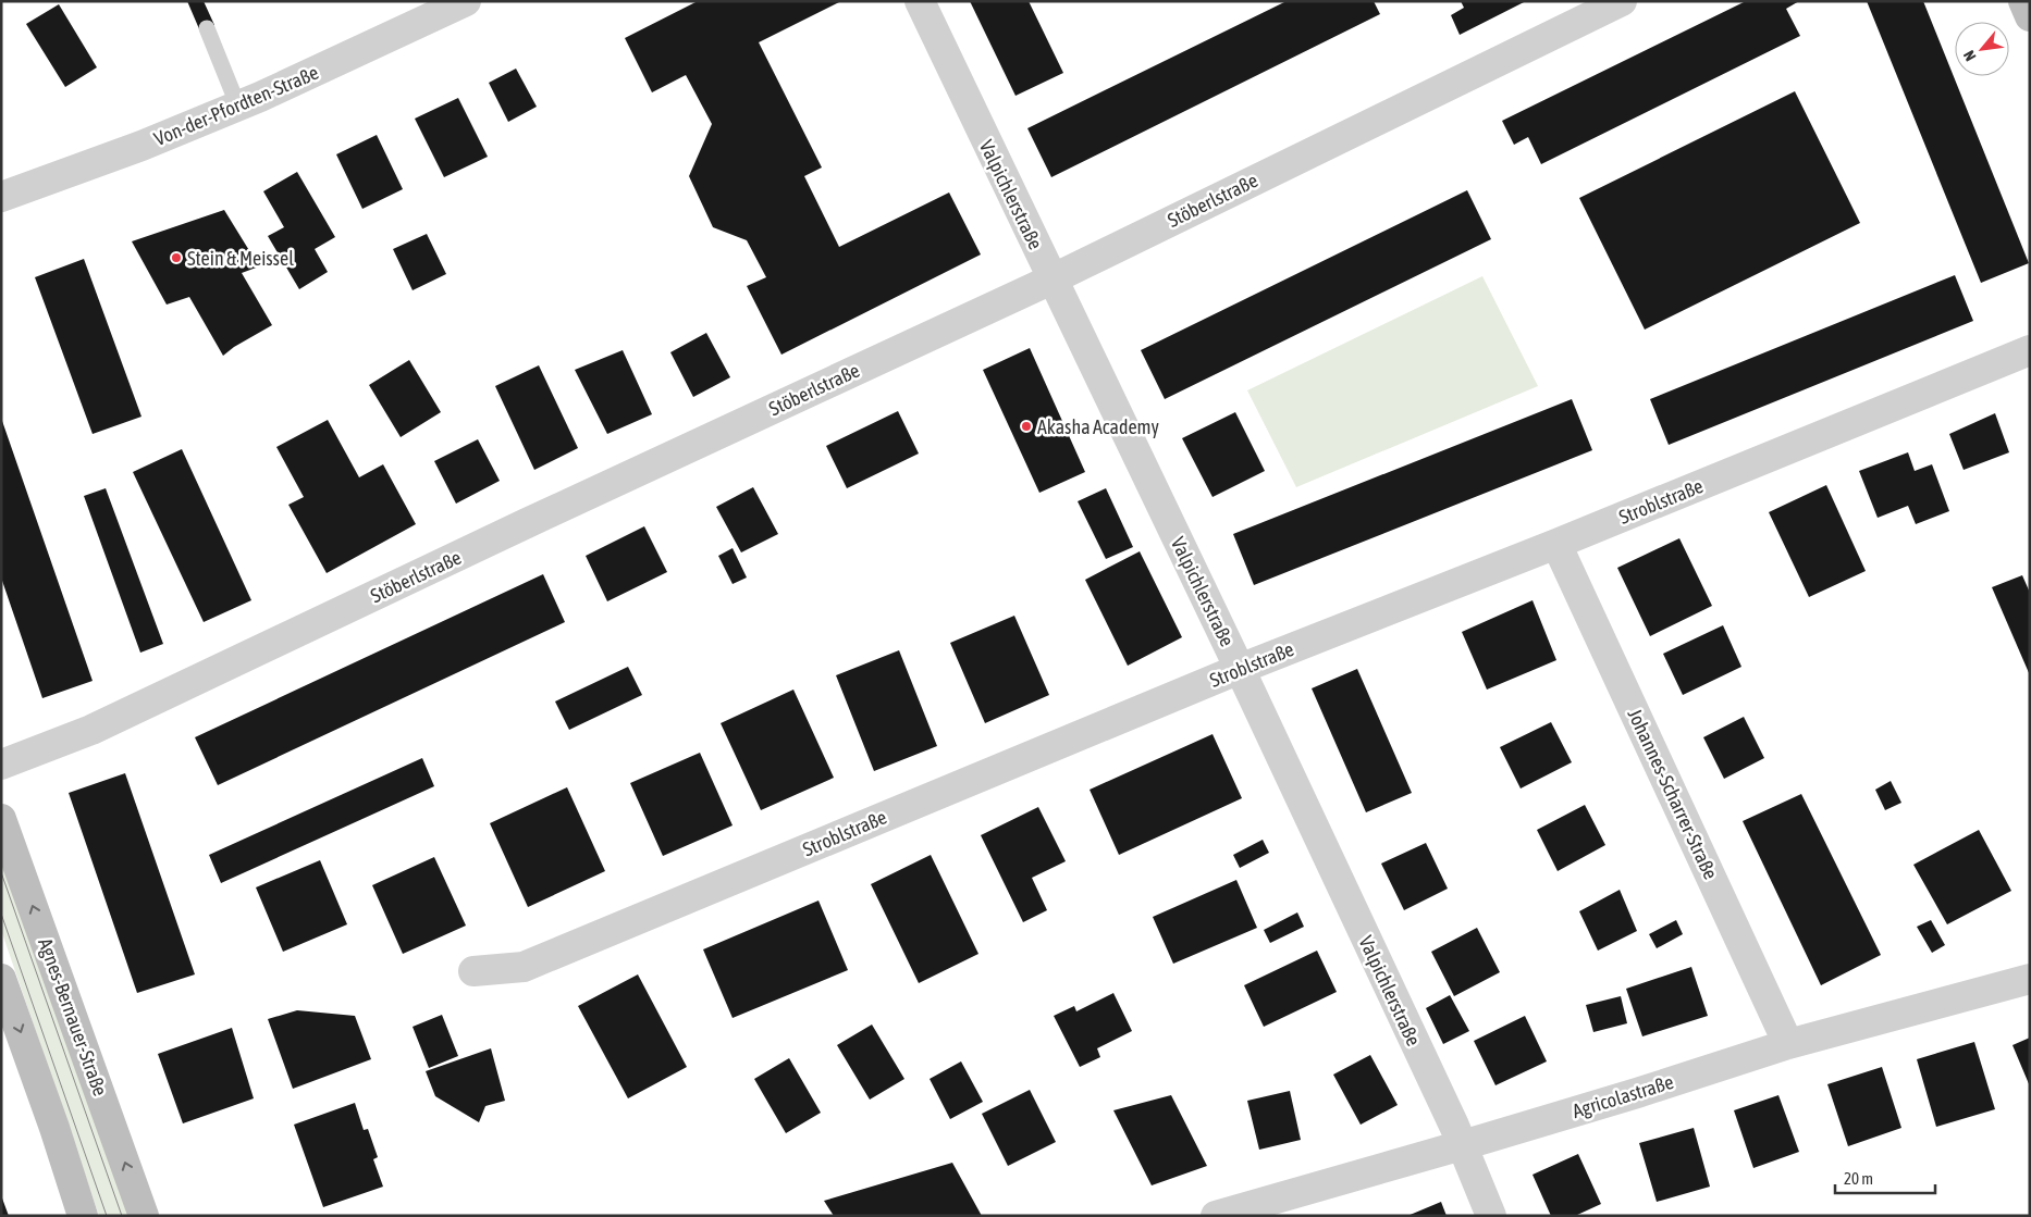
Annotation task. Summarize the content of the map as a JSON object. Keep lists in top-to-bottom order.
{
  "streets": {
    "main road": ["Agnes-Bernauer-Straße"],
    "street": [
      "Von-der-Pfordten-Straße",
      "Valpichlerstraße",
      "Stöberlstraße",
      "Stroblstraße",
      "Johannes-Scharrer-Straße",
      "Agricolastraße"
    ]
  },
  "crossings": [
    ["Valpichlerstraße", "Stöberlstraße"],
    ["Valpichlerstraße", "Stroblstraße"],
    ["Valpichlerstraße", "Agricolastraße"],
    ["Stroblstraße", "Johannes-Scharrer-Straße"],
    ["Johannes-Scharrer-Straße", "Agricolastraße"]
  ],
  "places": ["Stein & Meissel", "Akasha Academy"],
  "scale_bar": "20 m",
  "north": "bottom left"
}
